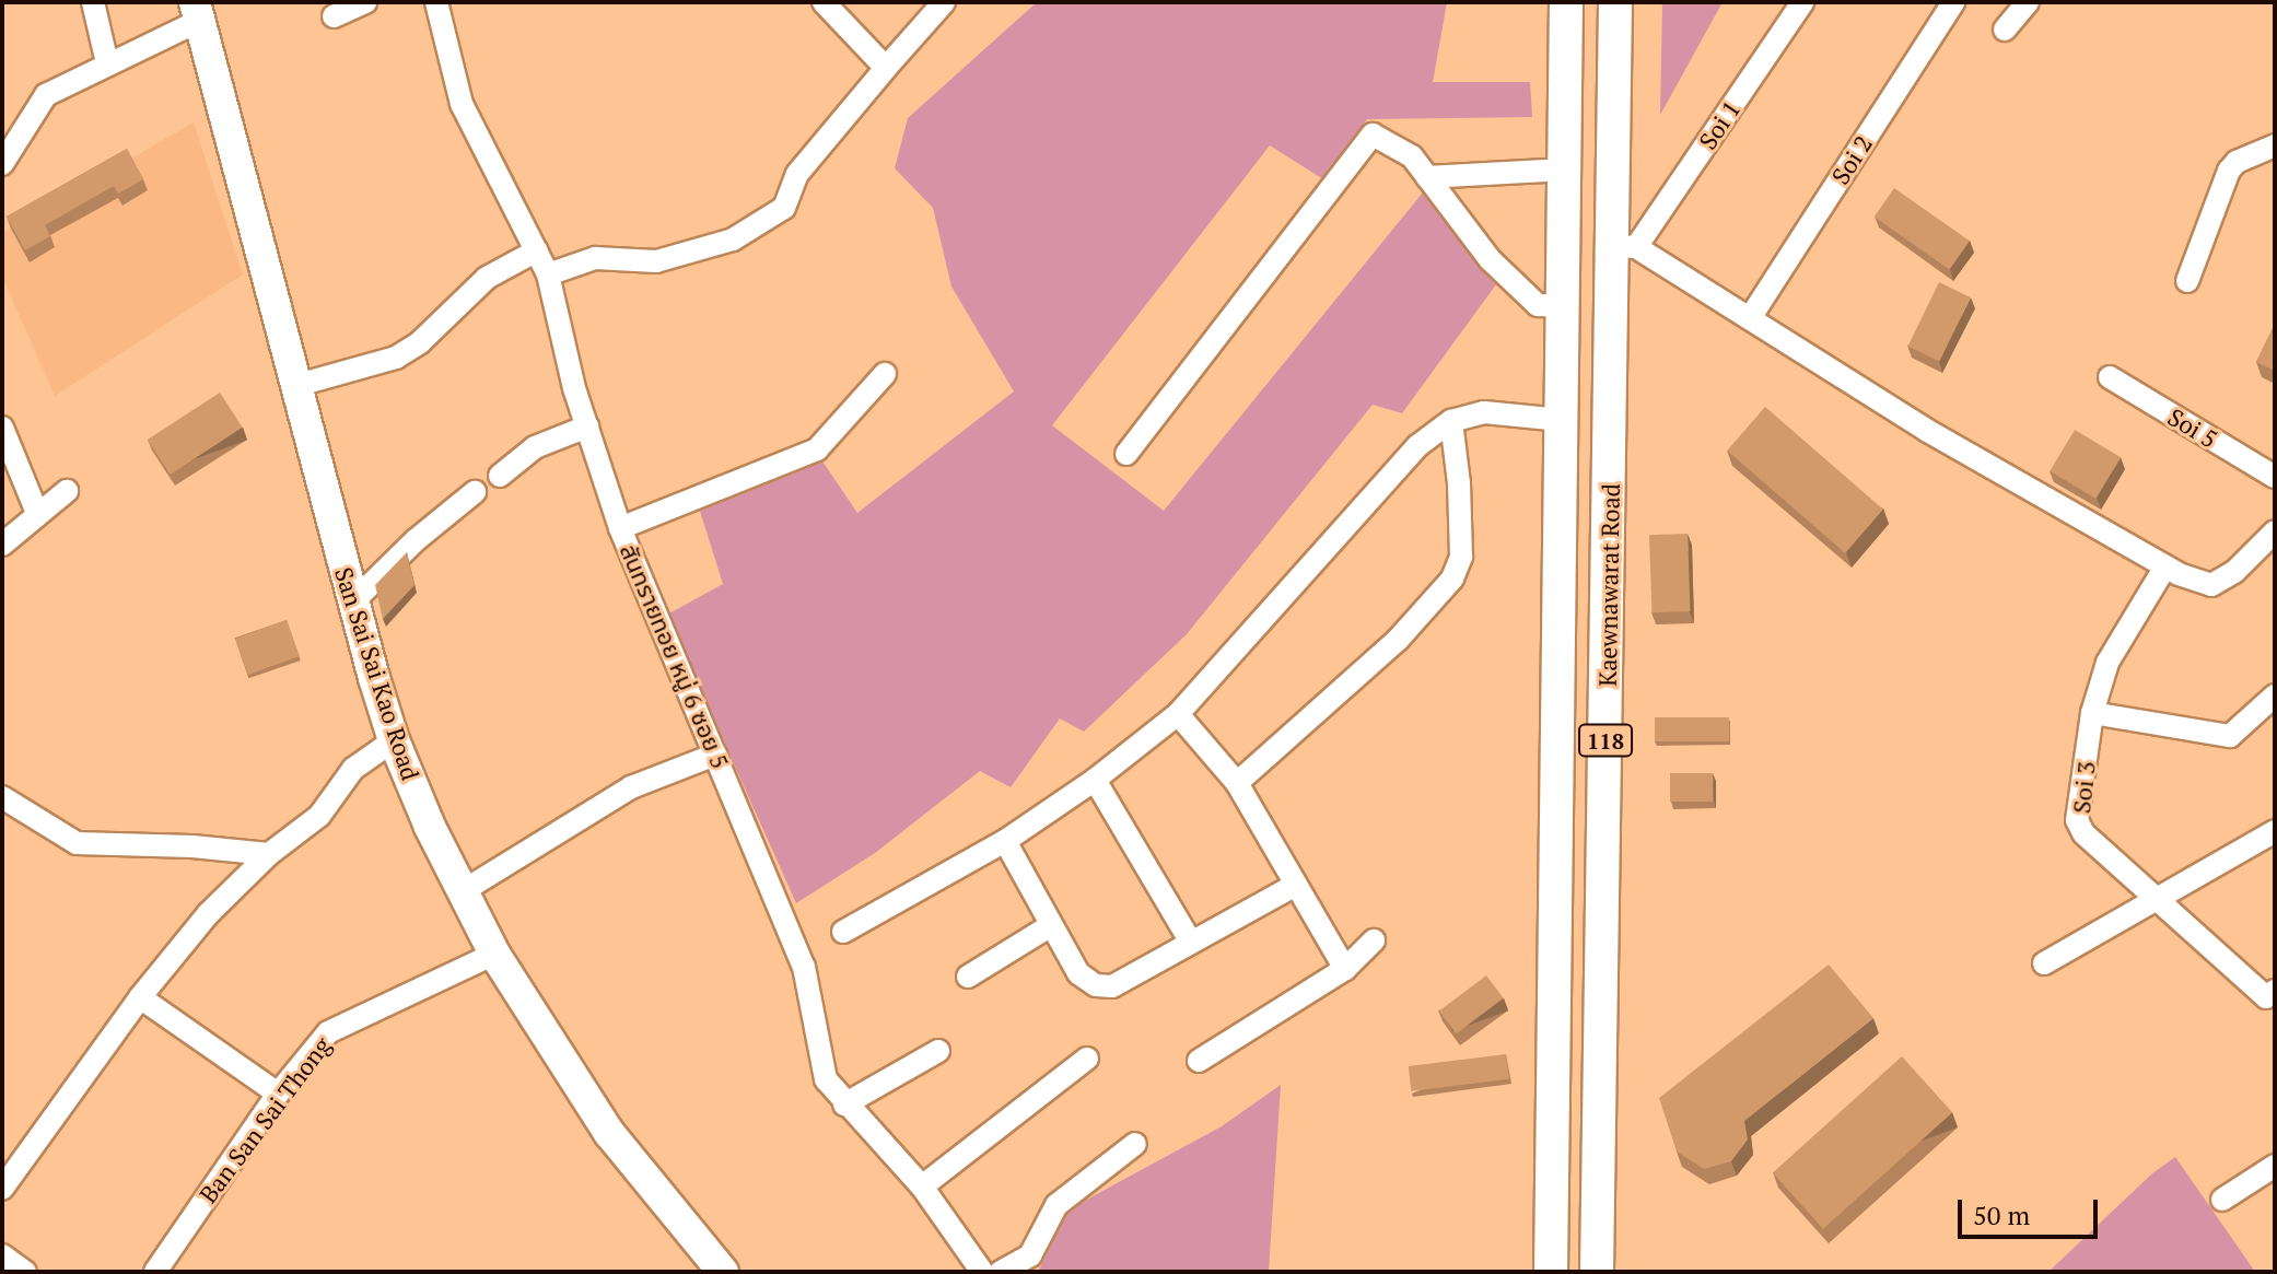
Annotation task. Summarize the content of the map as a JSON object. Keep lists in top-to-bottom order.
{
  "streets": {
    "main road": ["Kaewnawarat Road", "San Sai Sai Kao Road", "118"],
    "street": [
      "Soi 1",
      "Soi 2",
      "Soi 5",
      "สันทรายทอย หมู่ 6 ซอย 5",
      "Soi 3",
      "Ban San Sai Thong"
    ]
  },
  "crossings": [
    ["Soi 1", "Kaewnawarat Road"],
    ["San Sai Sai Kao Road", "Ban San Sai Thong"]
  ],
  "scale_bar": "50 m"
}
